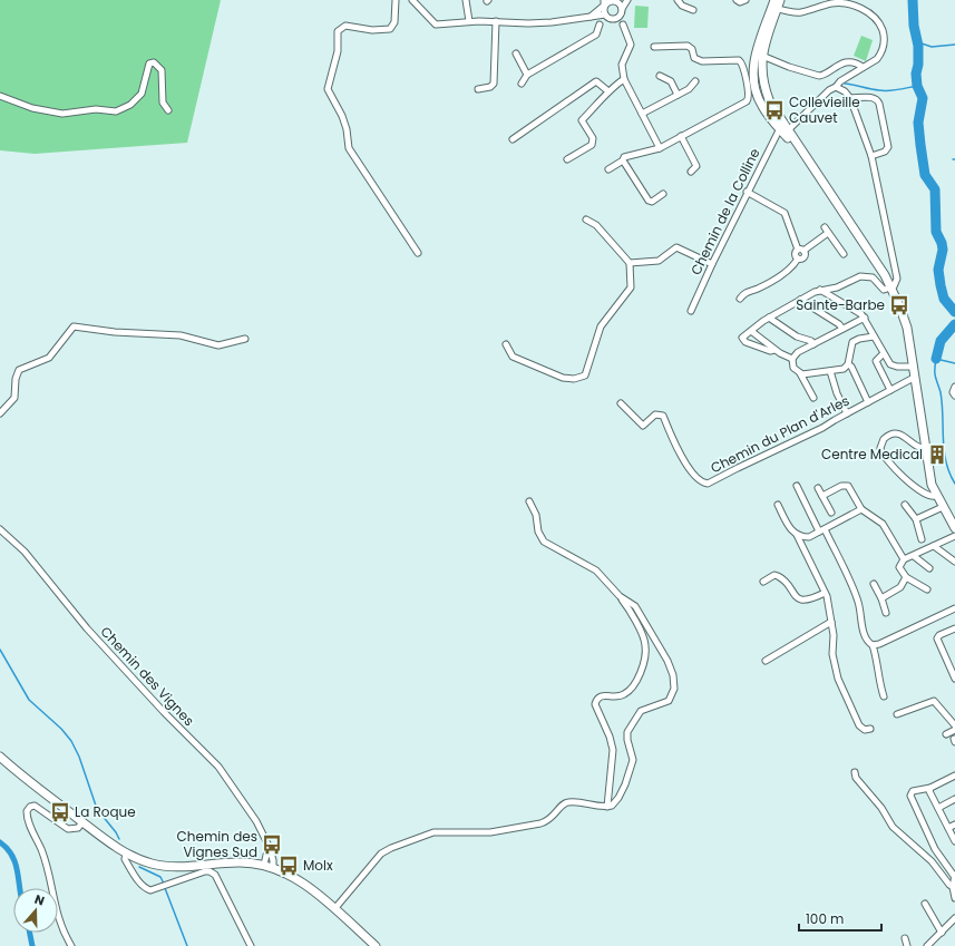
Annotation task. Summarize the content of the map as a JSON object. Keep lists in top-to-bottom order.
{
  "streets": {
    "street": ["Chemin de la Colline", "Chemin du Plan d'Arles", "Chemin des Vignes"]
  },
  "places": {
    "bus stop": [
      "Collevieille Cauvet",
      "Sainte-Barbe",
      "La Roque",
      "Chemin des Vignes Sud",
      "Molx"
    ],
    "building": ["Centre Medical"]
  },
  "scale_bar": "100 m",
  "north": "top"
}
